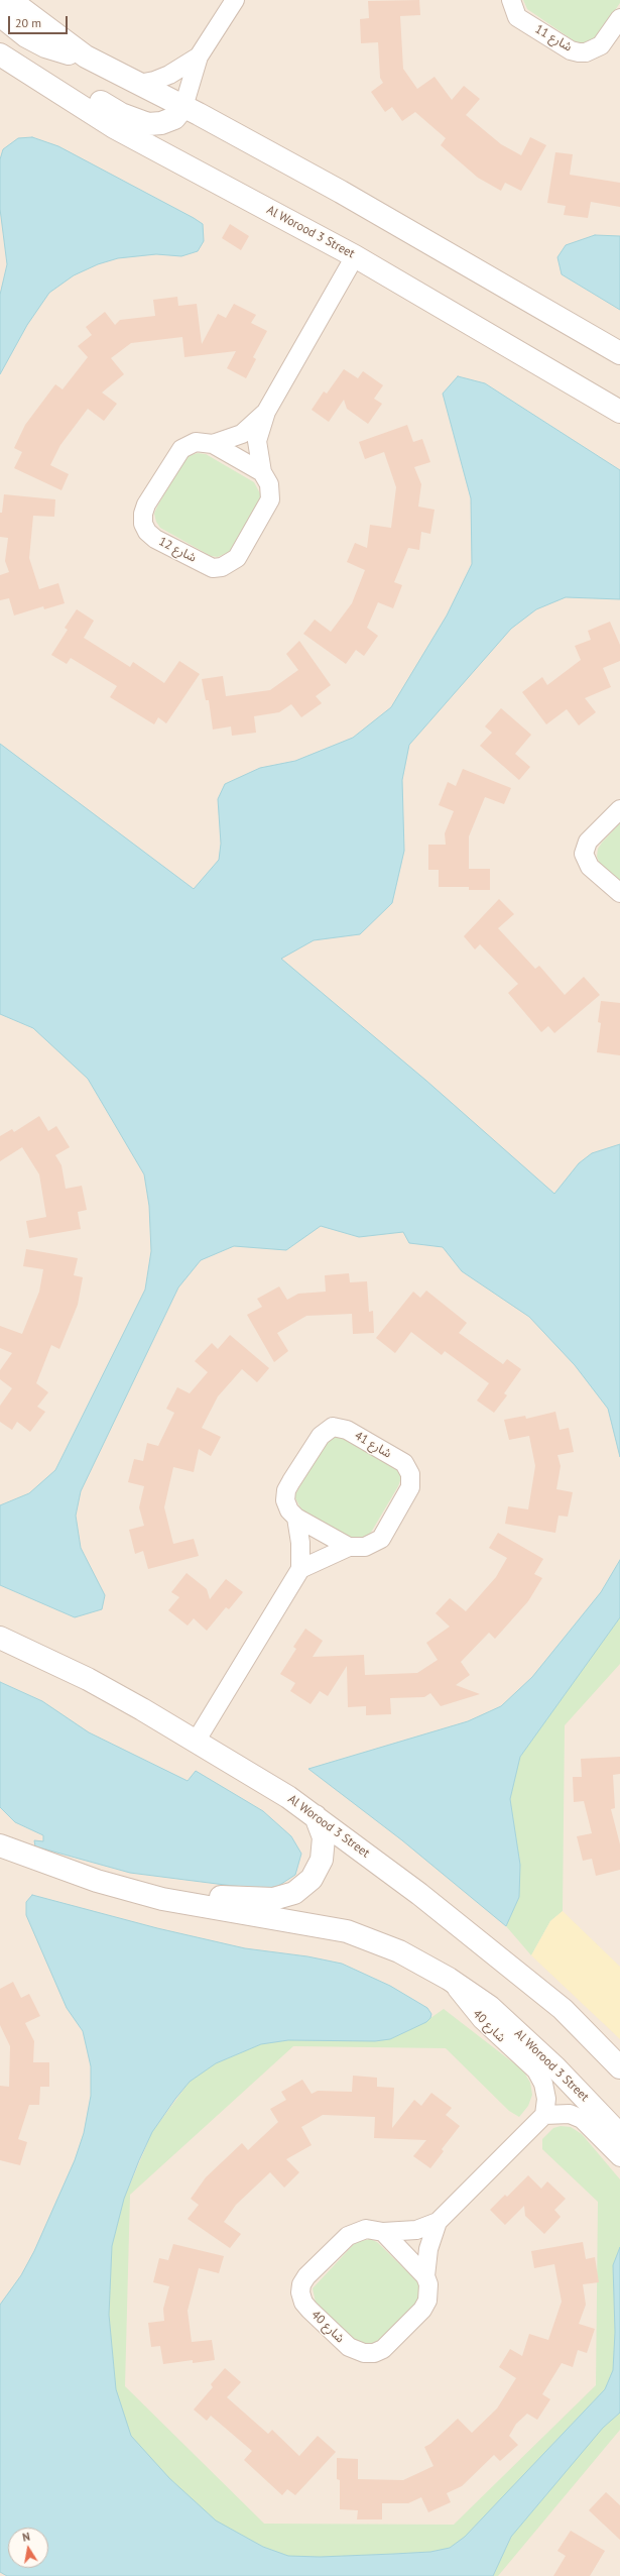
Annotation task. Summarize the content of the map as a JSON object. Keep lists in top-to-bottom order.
{
  "streets": {
    "street": [
      "شارع 11",
      "Al Worood 3 Street",
      "شارع 12",
      "شارع 41",
      "شارع 40"
    ]
  },
  "crossings": [
    ["Al Worood 3 Street", "شارع 12"],
    ["Al Worood 3 Street", "شارع 40"]
  ],
  "scale_bar": "20 m",
  "north": "top"
}
